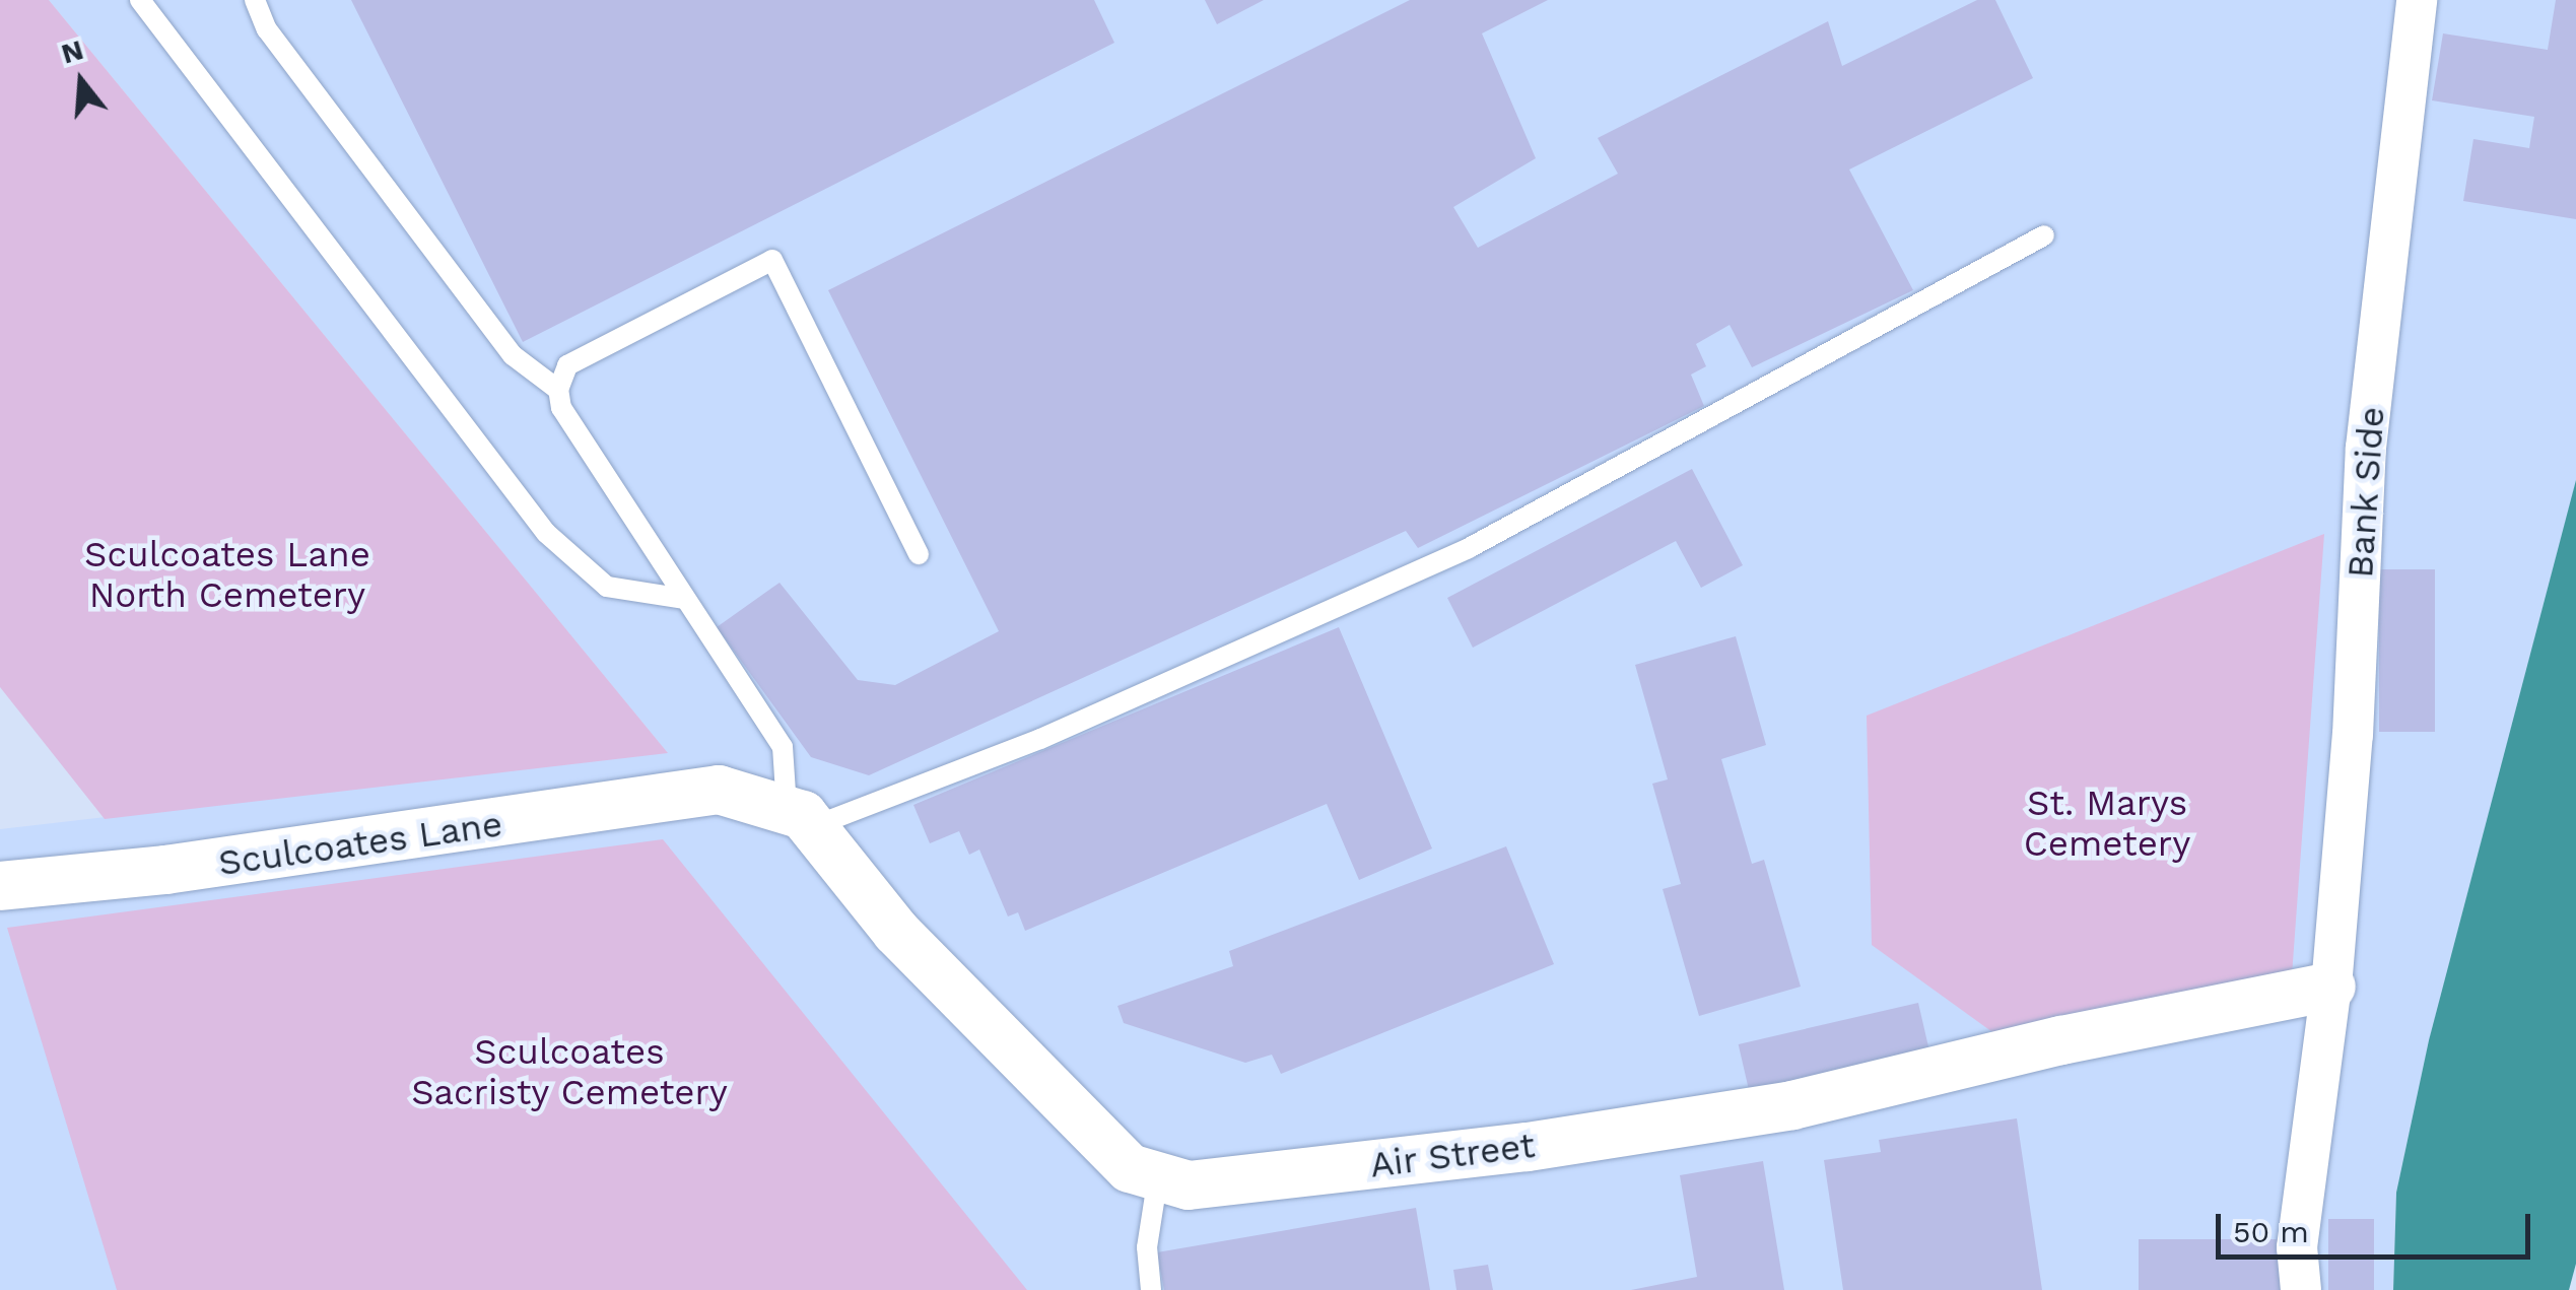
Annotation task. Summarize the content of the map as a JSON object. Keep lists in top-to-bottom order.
{
  "streets": {
    "street": ["Bank Side", "Sculcoates Lane", "Air Street"]
  },
  "crossings": [
    ["Bank Side", "Air Street"],
    ["Sculcoates Lane", "Air Street"]
  ],
  "parks": ["Sculcoates Lane North Cemetery", "St. Marys Cemetery", "Sculcoates Sacristy Cemetery"],
  "scale_bar": "50 m",
  "north": "top"
}
